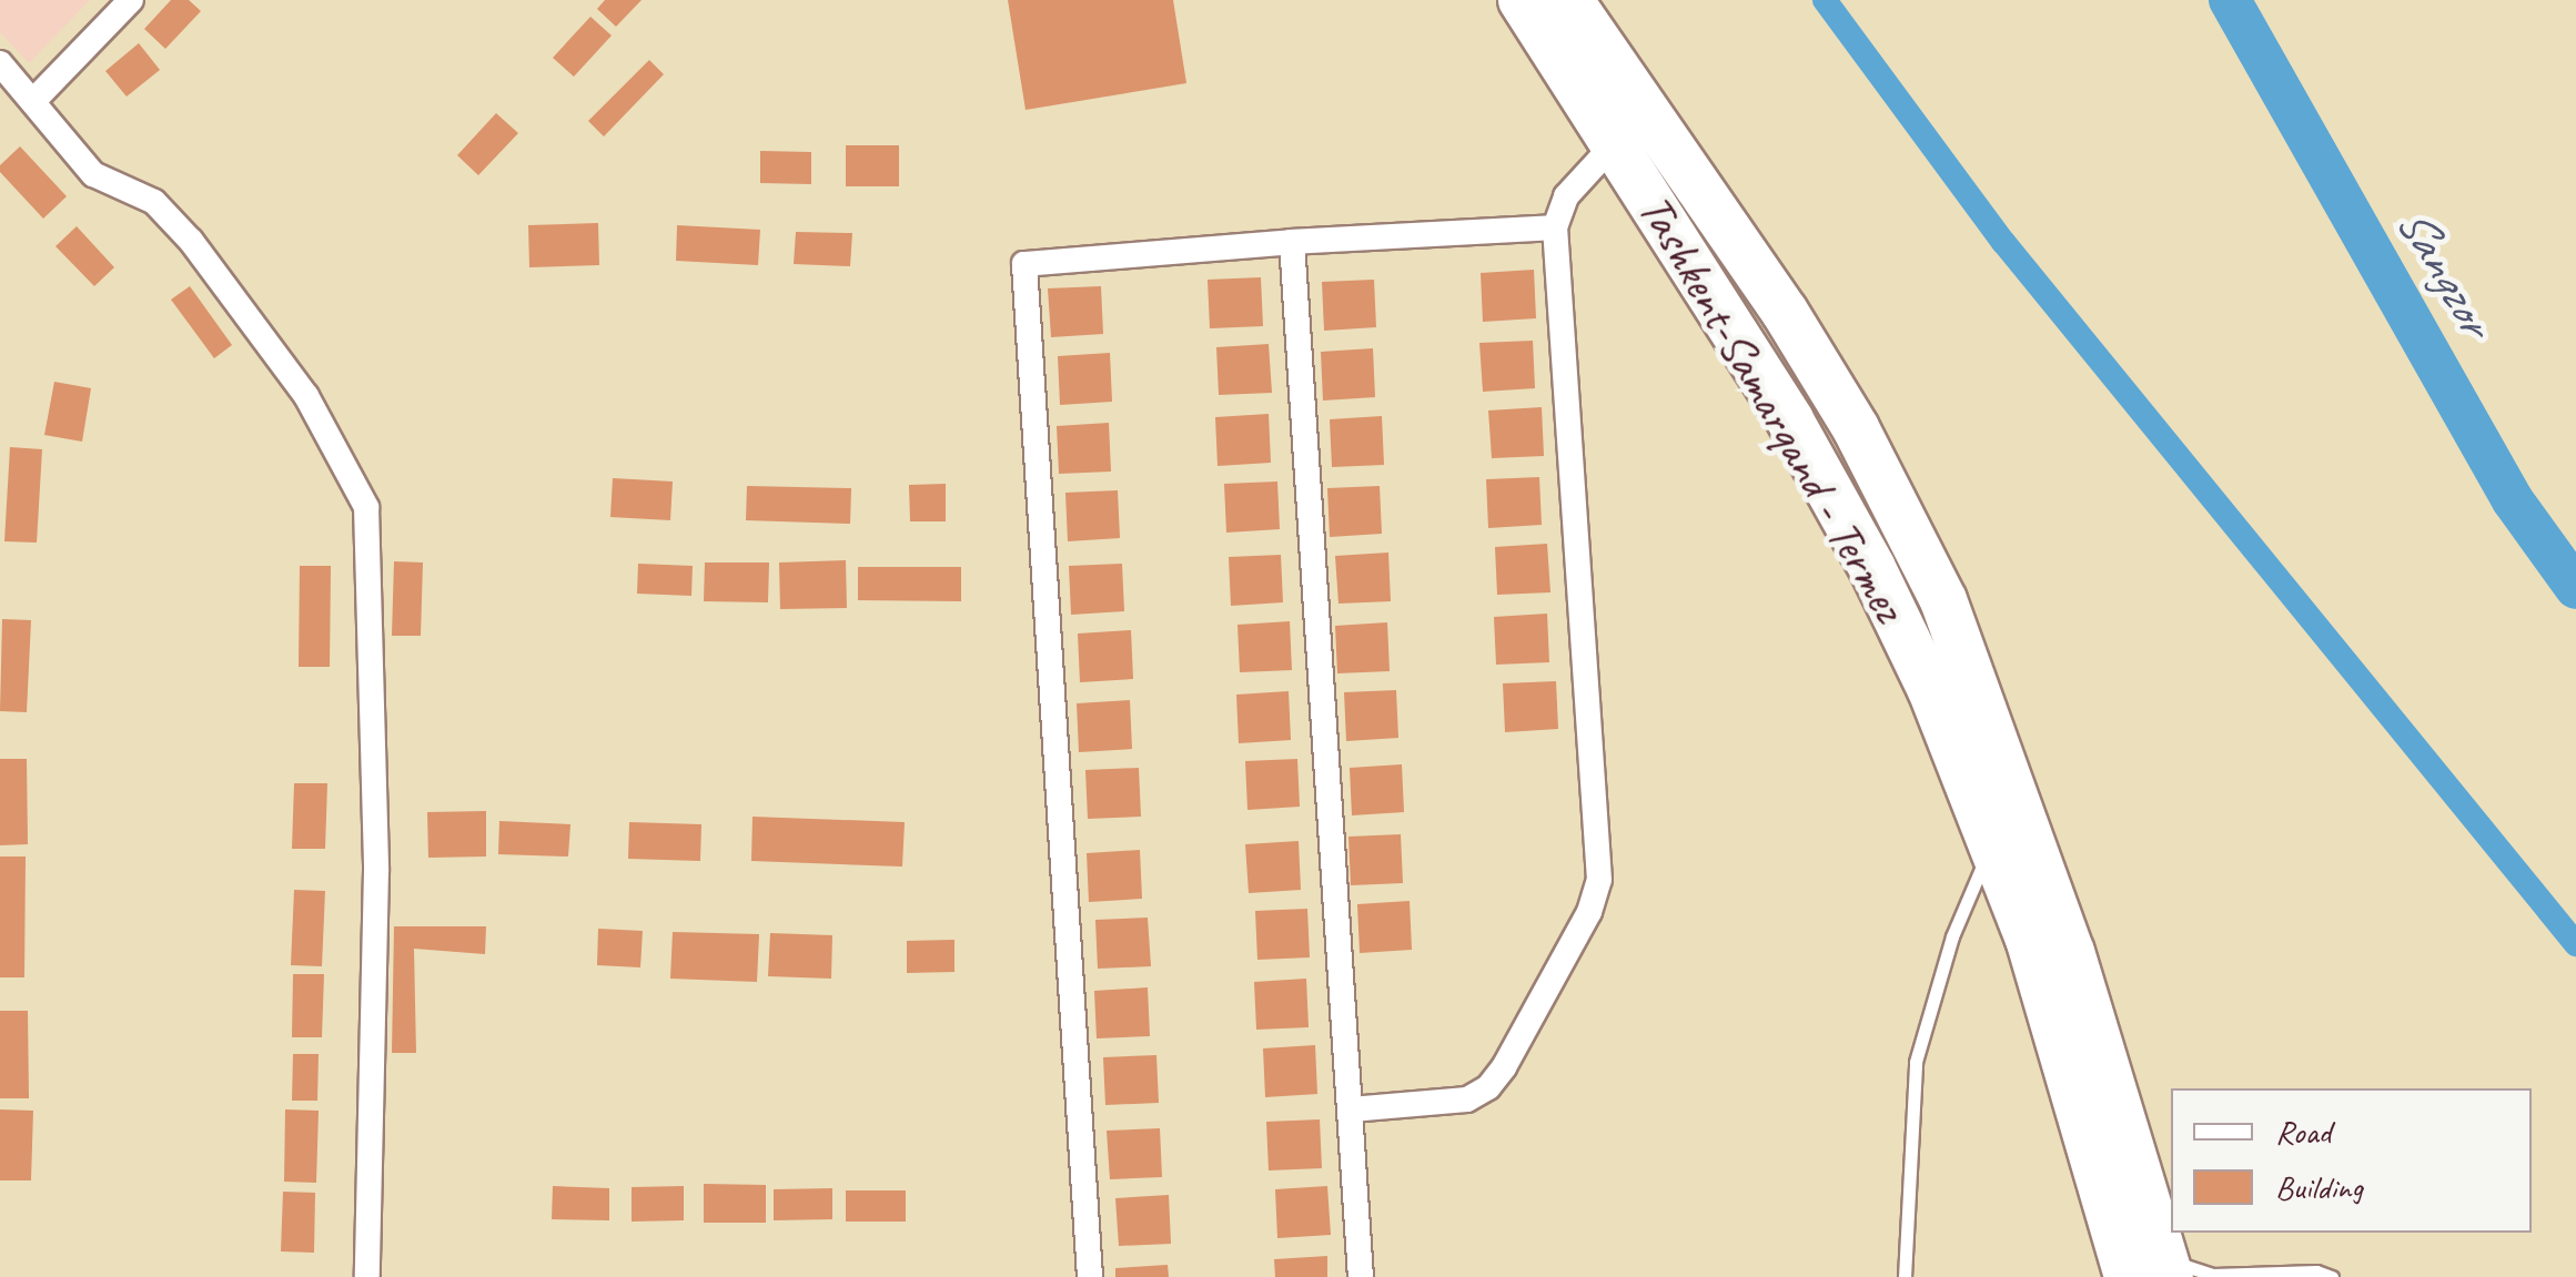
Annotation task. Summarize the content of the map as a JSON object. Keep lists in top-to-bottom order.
{
  "streets": {
    "highway": ["Tashkent-Samarqand - Termez"]
  },
  "water": ["Sangzor"],
  "legend": ["Road", "Building"]
}
